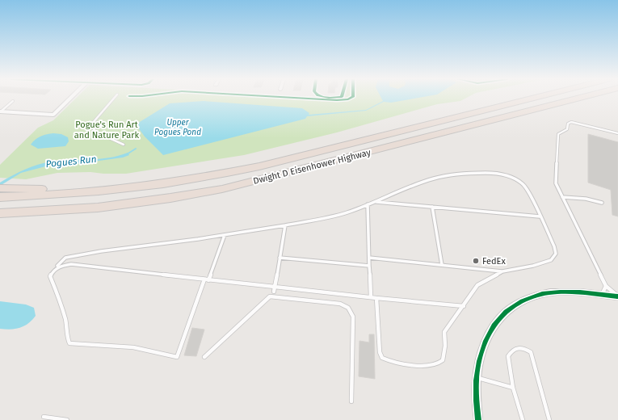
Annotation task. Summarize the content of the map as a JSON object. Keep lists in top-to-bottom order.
{
  "streets": {
    "highway": ["Dwight D Eisenhower Highway"]
  },
  "water": ["Upper Pogues Pond", "Pogues Run"],
  "parks": ["Pogue's Run Art and Nature Park"],
  "places": ["FedEx"]
}
